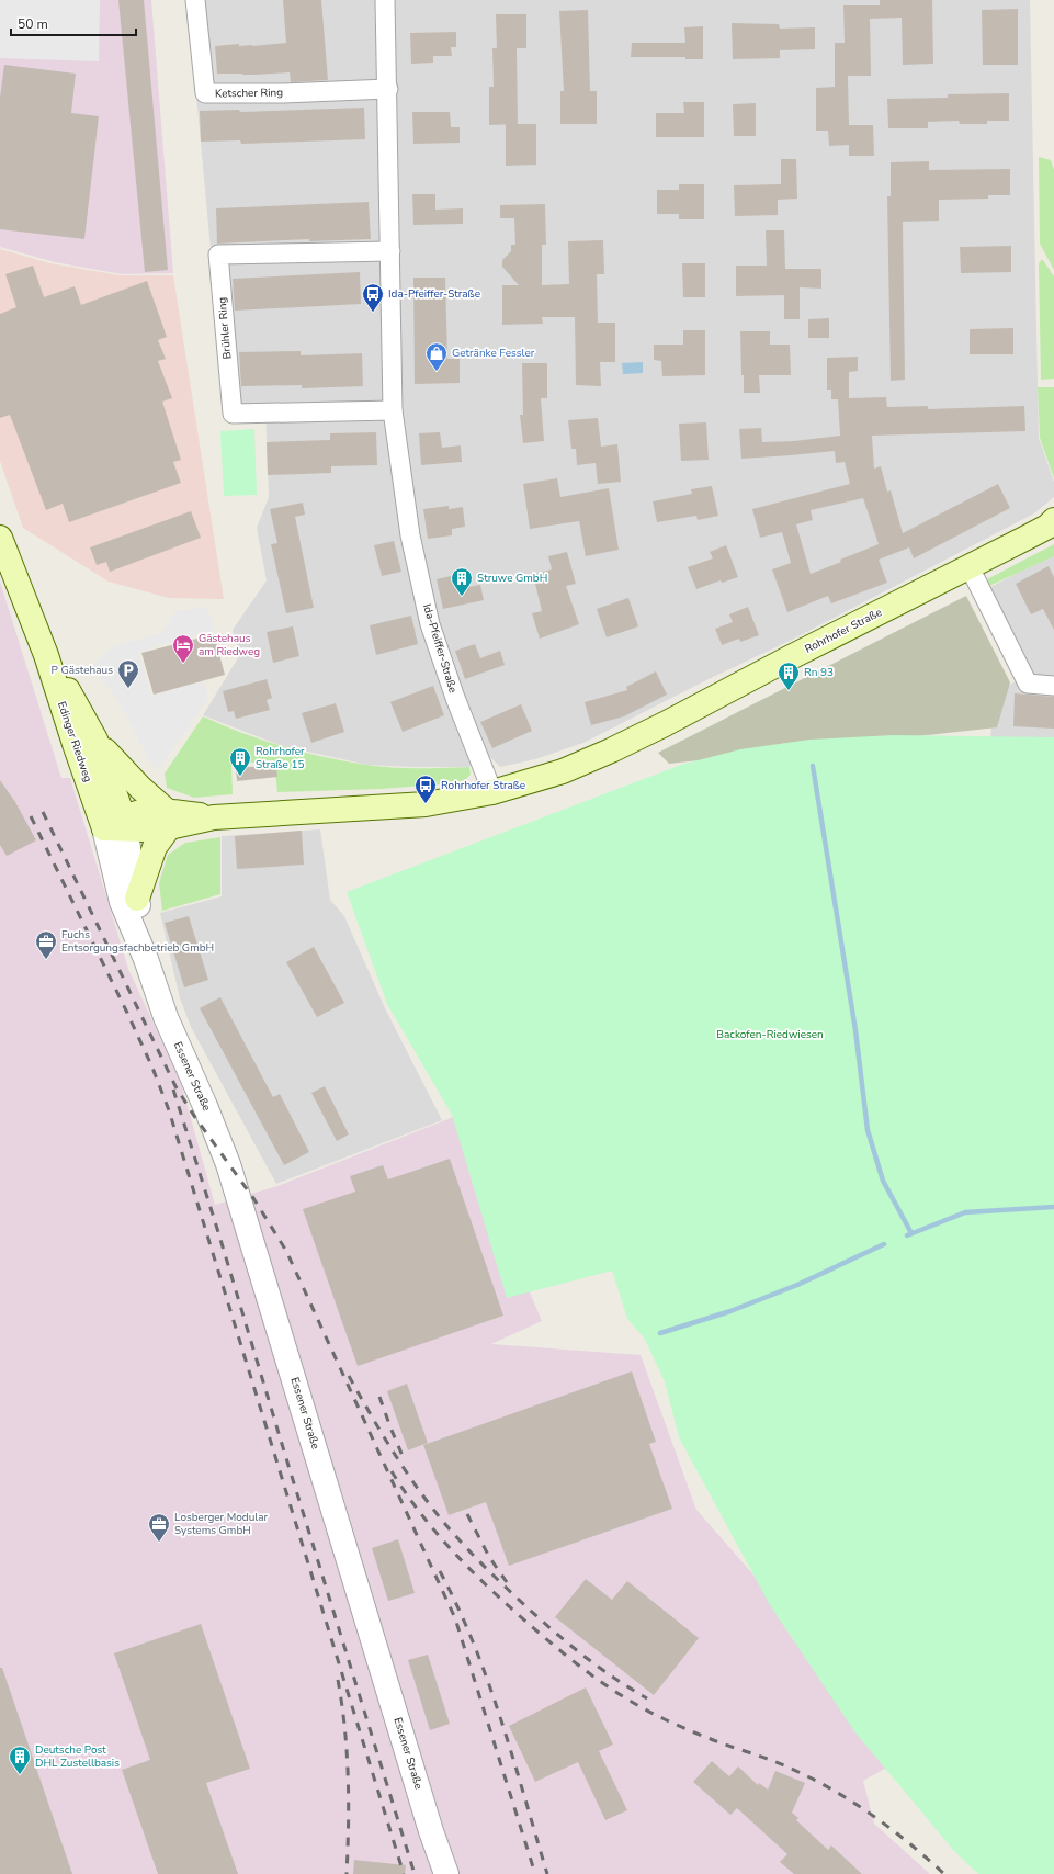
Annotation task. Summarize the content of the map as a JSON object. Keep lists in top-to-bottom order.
{
  "streets": {
    "main road": ["Rohrhofer Straße", "Edinger Riedweg"],
    "street": [
      "Ketscher Ring",
      "Brühler Ring",
      "Ida-Pfeiffer-Straße",
      "Essener Straße"
    ]
  },
  "crossings": [
    ["Ketscher Ring", "Ida-Pfeiffer-Straße"],
    ["Brühler Ring", "Ida-Pfeiffer-Straße"],
    ["Rohrhofer Straße", "Ida-Pfeiffer-Straße"],
    ["Rohrhofer Straße", "Edinger Riedweg"],
    ["Rohrhofer Straße", "Essener Straße"],
    ["Edinger Riedweg", "Essener Straße"]
  ],
  "parks": ["Backofen-Riedwiesen"],
  "places": {
    "bus stop": ["Ida-Pfeiffer-Straße", "Rohrhofer Straße"],
    "shop": ["Getränke Fessler"],
    "building": [
      "Struwe GmbH",
      "Rn 93",
      "Rohrhofer Straße 15",
      "Deutsche Post DHL Zustellbasis"
    ],
    "hotel": ["Gästehaus am Riedweg"],
    "parking": ["P Gästehaus"],
    "office": ["Fuchs Entsorgungsfachbetrieb GmbH", "Losberger Modular Systems GmbH"]
  },
  "scale_bar": "50 m"
}
